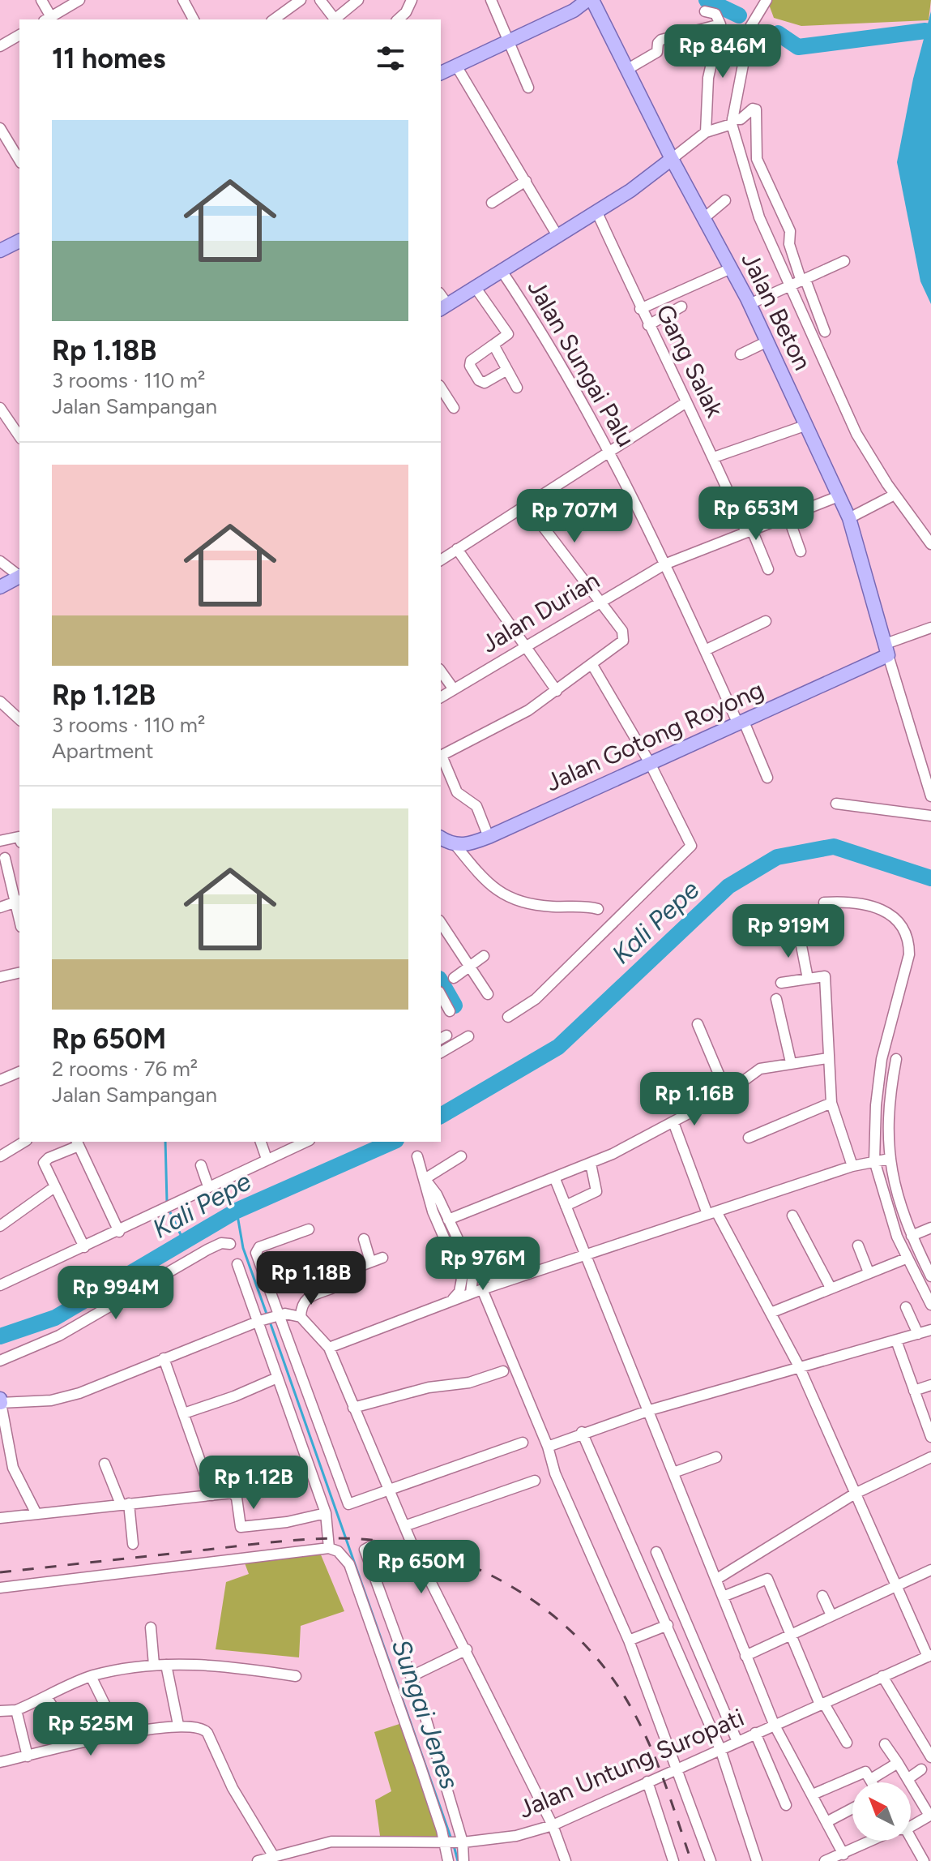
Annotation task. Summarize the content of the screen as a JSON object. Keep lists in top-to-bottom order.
{
  "streets": {
    "main road": ["Jalan Beton", "Jalan Gotong Royong"],
    "street": [
      "Gang Salak",
      "Jalan Sungai Palu",
      "Jalan Durian",
      "Jalan Untung Suropati"
    ]
  },
  "crossings": [
    ["Jalan Beton", "Jalan Durian"],
    ["Jalan Beton", "Jalan Gotong Royong"],
    ["Gang Salak", "Jalan Durian"],
    ["Jalan Sungai Palu", "Jalan Durian"],
    ["Jalan Sungai Palu", "Jalan Gotong Royong"]
  ],
  "water": ["Kali Pepe", "Sungai Jenes"],
  "north": "top left",
  "page": {
    "heading": "11 homes",
    "price": [
      "Rp 846M",
      "Rp 653M",
      "Rp 707M",
      "Rp 919M",
      "Rp 1.16B",
      "Rp 976M",
      "Rp 1.18B",
      "Rp 994M",
      "Rp 1.12B",
      "Rp 650M",
      "Rp 525M"
    ],
    "list": [
      {
        "name": "Rp 1.18B",
        "note": "3 rooms · 110 m² · Jalan Sampangan"
      },
      {
        "name": "Rp 1.12B",
        "note": "3 rooms · 110 m² · Apartment"
      },
      {
        "name": "Rp 650M",
        "note": "2 rooms · 76 m² · Jalan Sampangan"
      }
    ]
  }
}
